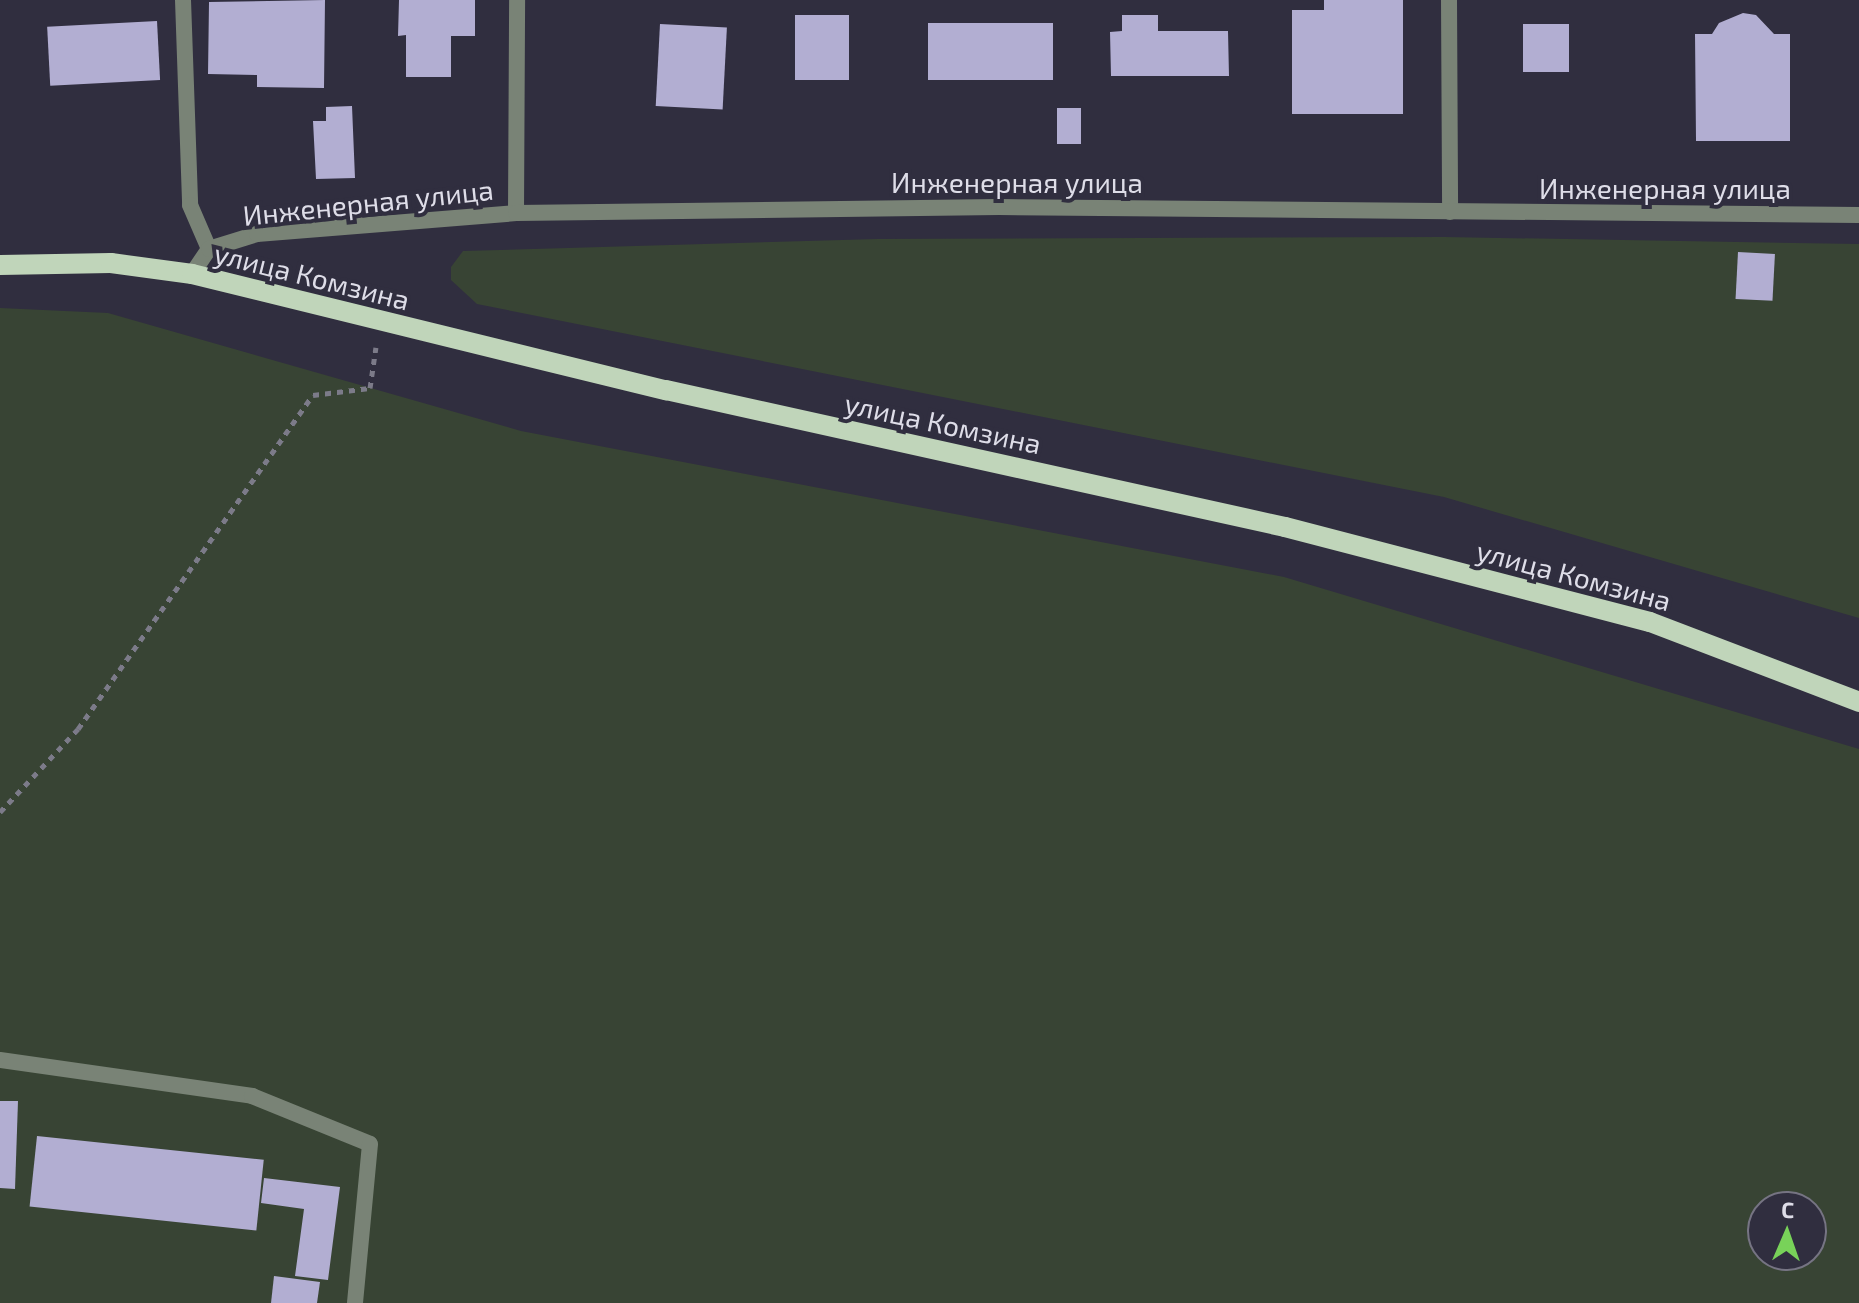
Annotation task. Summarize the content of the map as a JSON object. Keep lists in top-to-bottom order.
{
  "streets": {
    "main road": ["улица Комзина"],
    "street": ["Инженерная улица"]
  },
  "crossings": [
    ["Инженерная улица", "улица Комзина"]
  ],
  "north": "top"
}
